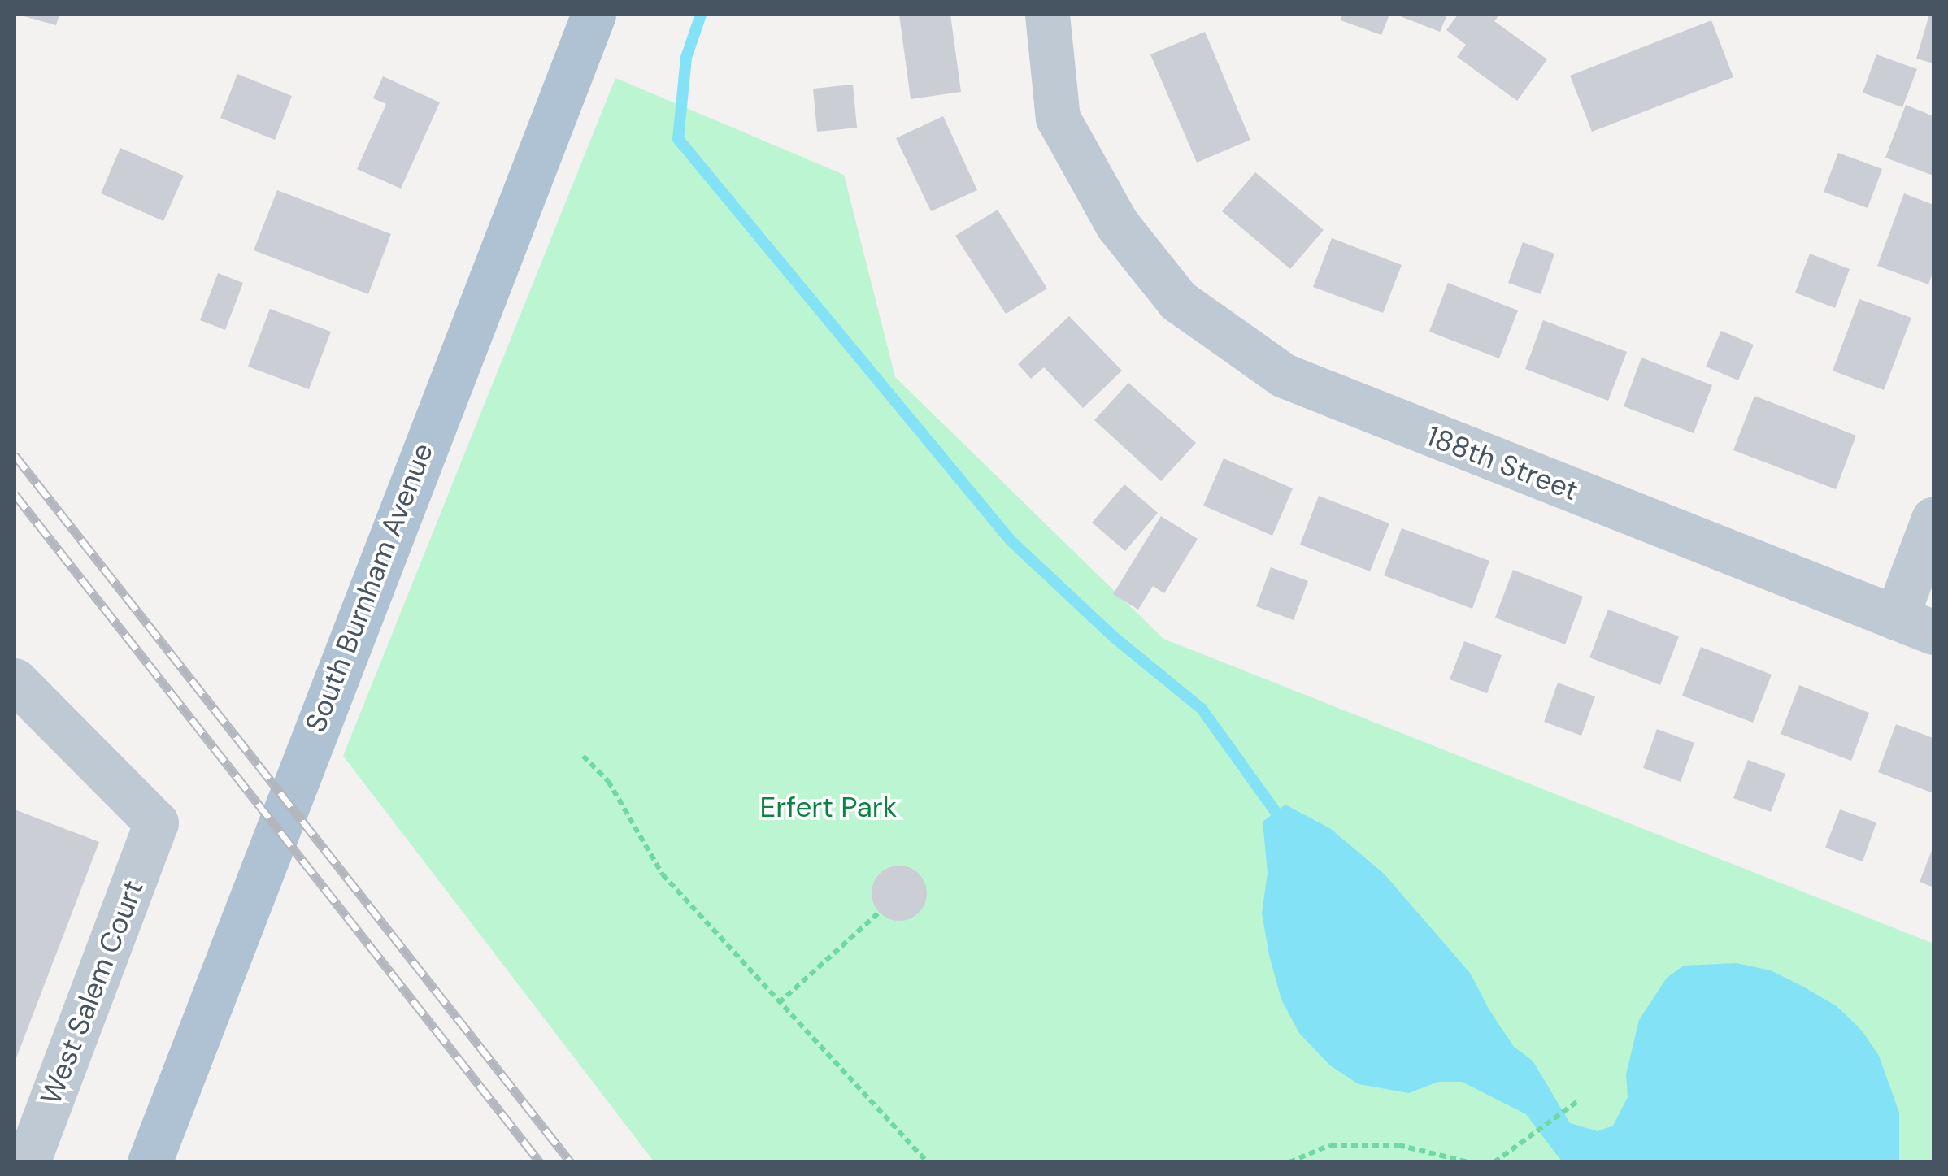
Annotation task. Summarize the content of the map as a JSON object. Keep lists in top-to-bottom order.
{
  "streets": {
    "main road": ["South Burnham Avenue"],
    "street": ["188th Street", "West Salem Court"]
  },
  "parks": ["Erfert Park"]
}
